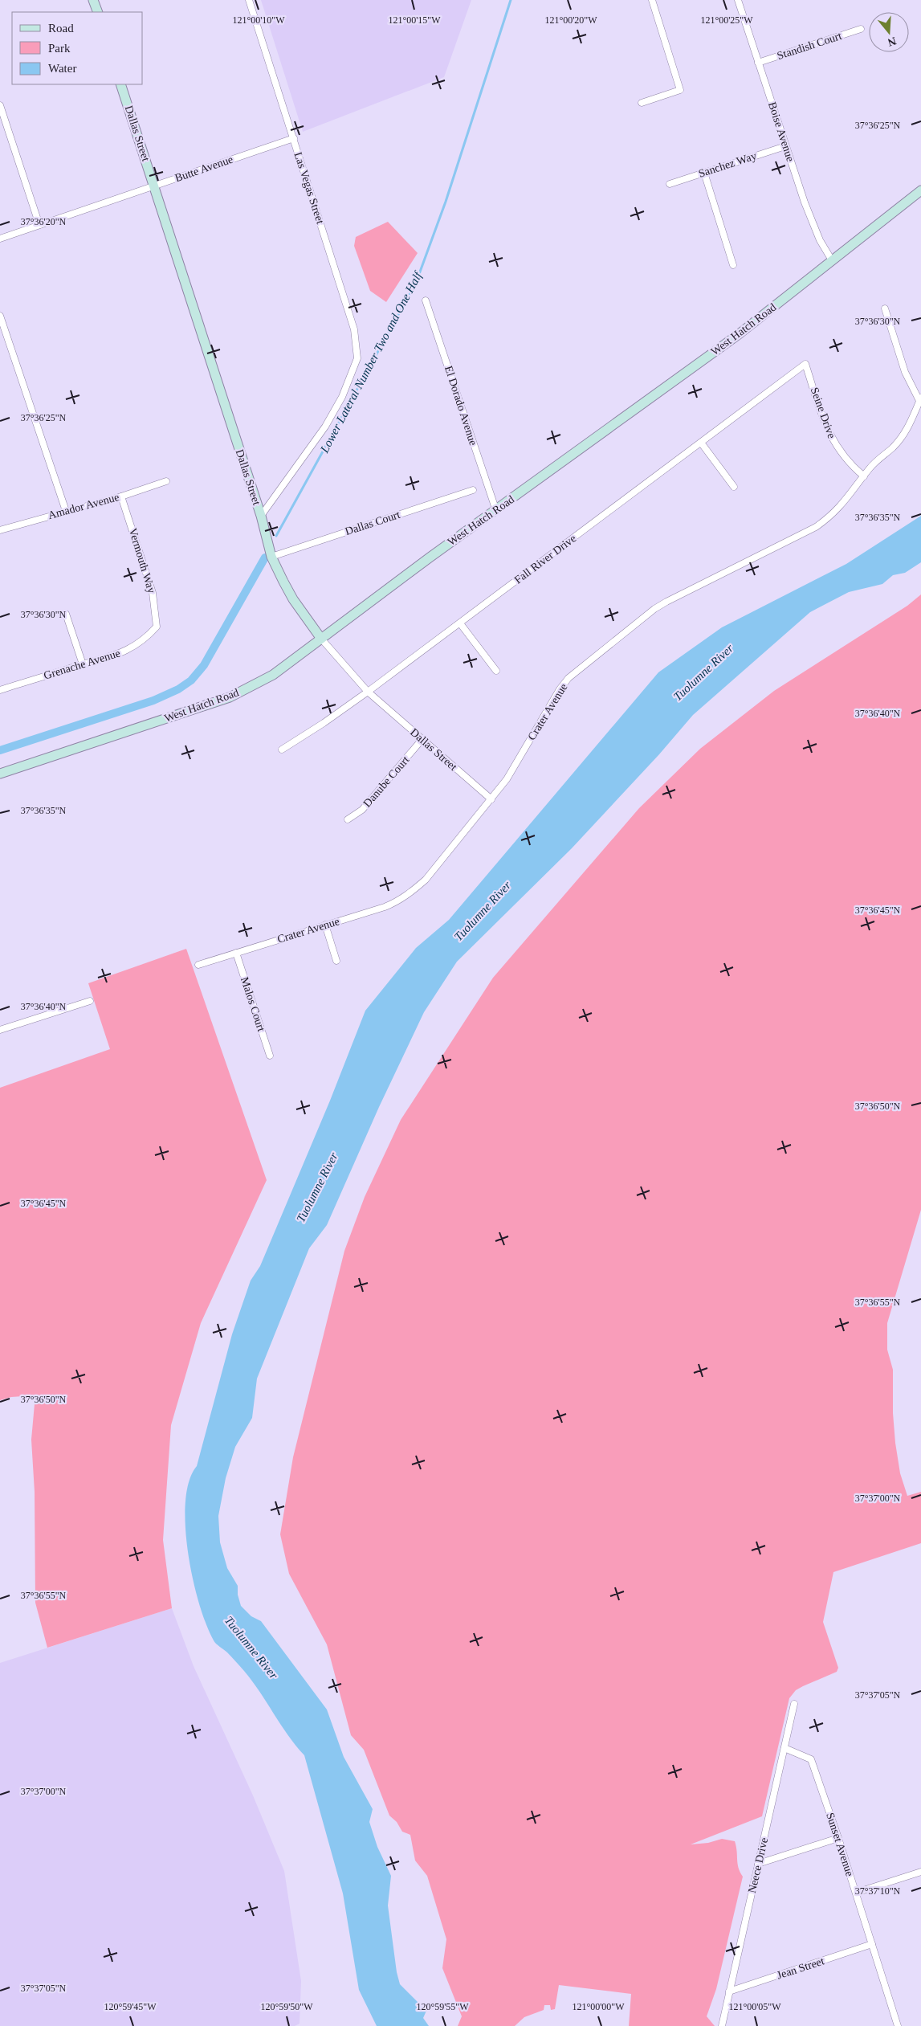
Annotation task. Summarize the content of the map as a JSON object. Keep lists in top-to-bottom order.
{
  "streets": {
    "main road": ["Dallas Street", "West Hatch Road"],
    "street": [
      "Standish Court",
      "Boise Avenue",
      "Sanchez Way",
      "Butte Avenue",
      "Las Vegas Street",
      "El Dorado Avenue",
      "Seine Drive",
      "Amador Avenue",
      "Dallas Court",
      "Fall River Drive",
      "Vermouth Way",
      "Grenache Avenue",
      "Crater Avenue",
      "Danube Court",
      "Malos Court",
      "Sunset Avenue",
      "Neece Drive",
      "Jean Street"
    ]
  },
  "crossings": [
    ["Standish Court", "Boise Avenue"],
    ["Boise Avenue", "Sanchez Way"],
    ["Boise Avenue", "West Hatch Road"],
    ["Dallas Street", "Butte Avenue"],
    ["Dallas Street", "Las Vegas Street"],
    ["Dallas Street", "West Hatch Road"],
    ["Dallas Street", "Dallas Court"],
    ["Dallas Street", "Fall River Drive"],
    ["Dallas Street", "Crater Avenue"],
    ["Dallas Street", "Danube Court"],
    ["Butte Avenue", "Las Vegas Street"],
    ["West Hatch Road", "El Dorado Avenue"],
    ["Seine Drive", "Fall River Drive"],
    ["Seine Drive", "Crater Avenue"],
    ["Amador Avenue", "Vermouth Way"],
    ["Vermouth Way", "Grenache Avenue"],
    ["Crater Avenue", "Malos Court"],
    ["Sunset Avenue", "Neece Drive"],
    ["Sunset Avenue", "Jean Street"],
    ["Neece Drive", "Jean Street"]
  ],
  "water": ["Lower Lateral Number Two and One Half", "Tuolumne River"],
  "legend": ["Road", "Park", "Water"],
  "north": "bottom",
  "coordinates": [
    "121°00'10\"W",
    "121°00'15\"W",
    "121°00'20\"W",
    "121°00'25\"W",
    "37°36'25\"N",
    "37°36'20\"N",
    "37°36'30\"N",
    "37°36'35\"N",
    "37°36'40\"N",
    "37°36'45\"N",
    "37°36'50\"N",
    "37°36'55\"N",
    "37°37'00\"N",
    "37°37'05\"N",
    "37°37'10\"N",
    "120°59'45\"W",
    "120°59'50\"W",
    "120°59'55\"W",
    "121°00'00\"W",
    "121°00'05\"W"
  ]
}
